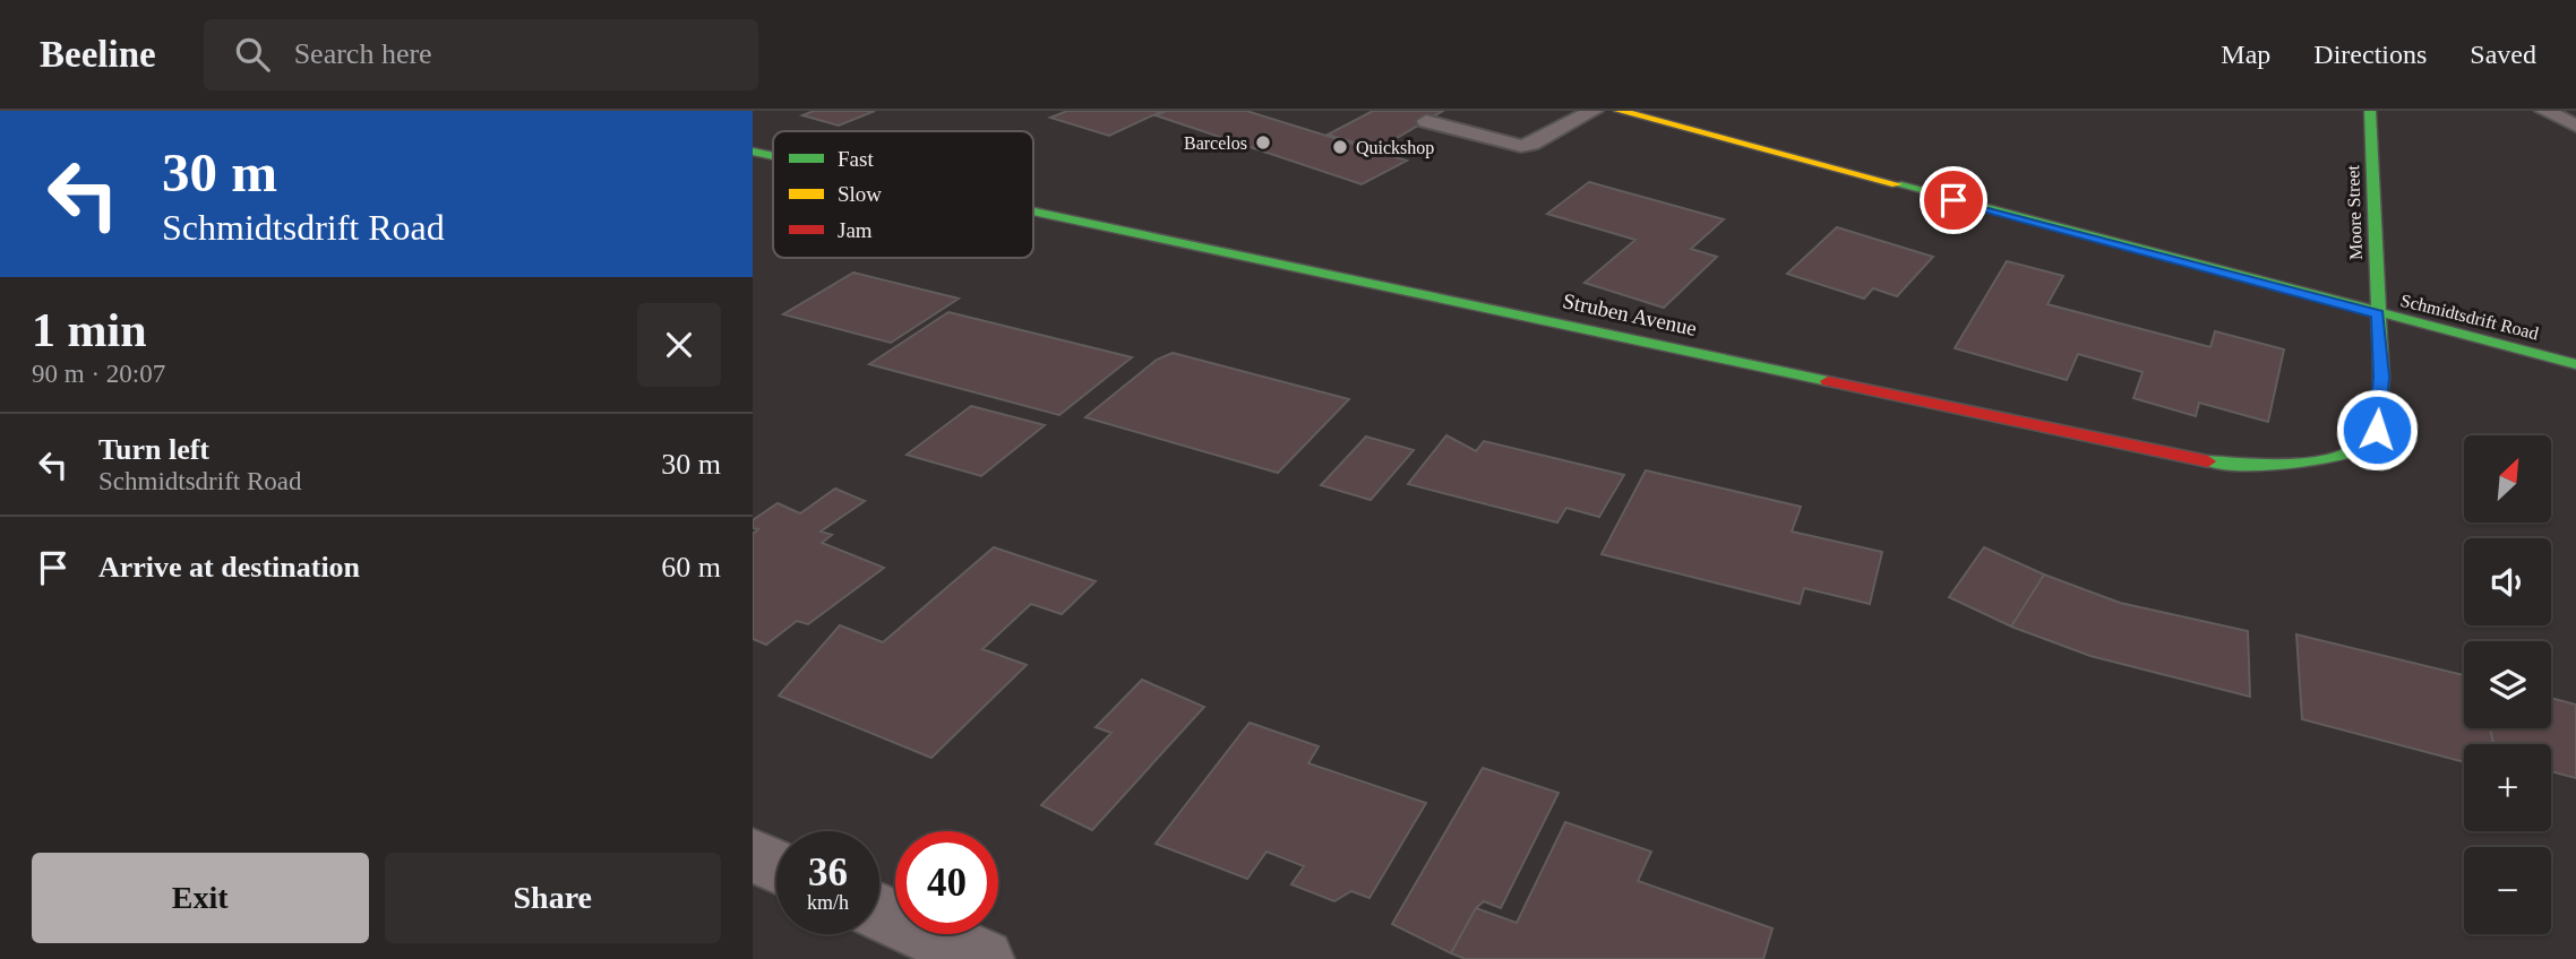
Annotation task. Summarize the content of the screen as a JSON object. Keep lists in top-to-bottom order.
{
  "streets": {
    "main road": ["Moore Street", "Struben Avenue", "Schmidtsdrift Road"]
  },
  "crossings": [
    ["Moore Street", "Struben Avenue"],
    ["Moore Street", "Schmidtsdrift Road"],
    ["Struben Avenue", "Schmidtsdrift Road"]
  ],
  "places": ["Barcelos", "Quickshop"],
  "legend": ["Fast", "Slow", "Jam"],
  "north": "top right",
  "page": {
    "header": "Beeline",
    "search": "Search here",
    "nav": ["Map", "Directions", "Saved"],
    "turn": ["30 m", "Schmidtsdrift Road"],
    "heading": ["1 min", "90 m · 20:07"],
    "list": [
      {
        "name": "Turn left",
        "note": "Schmidtsdrift Road",
        "value": "30 m"
      },
      {
        "name": "Arrive at destination",
        "value": "60 m"
      }
    ],
    "map_buttons": ["+", "−"],
    "speed": "36 km/h",
    "limit": "40",
    "buttons": ["Exit", "Share"]
  }
}
